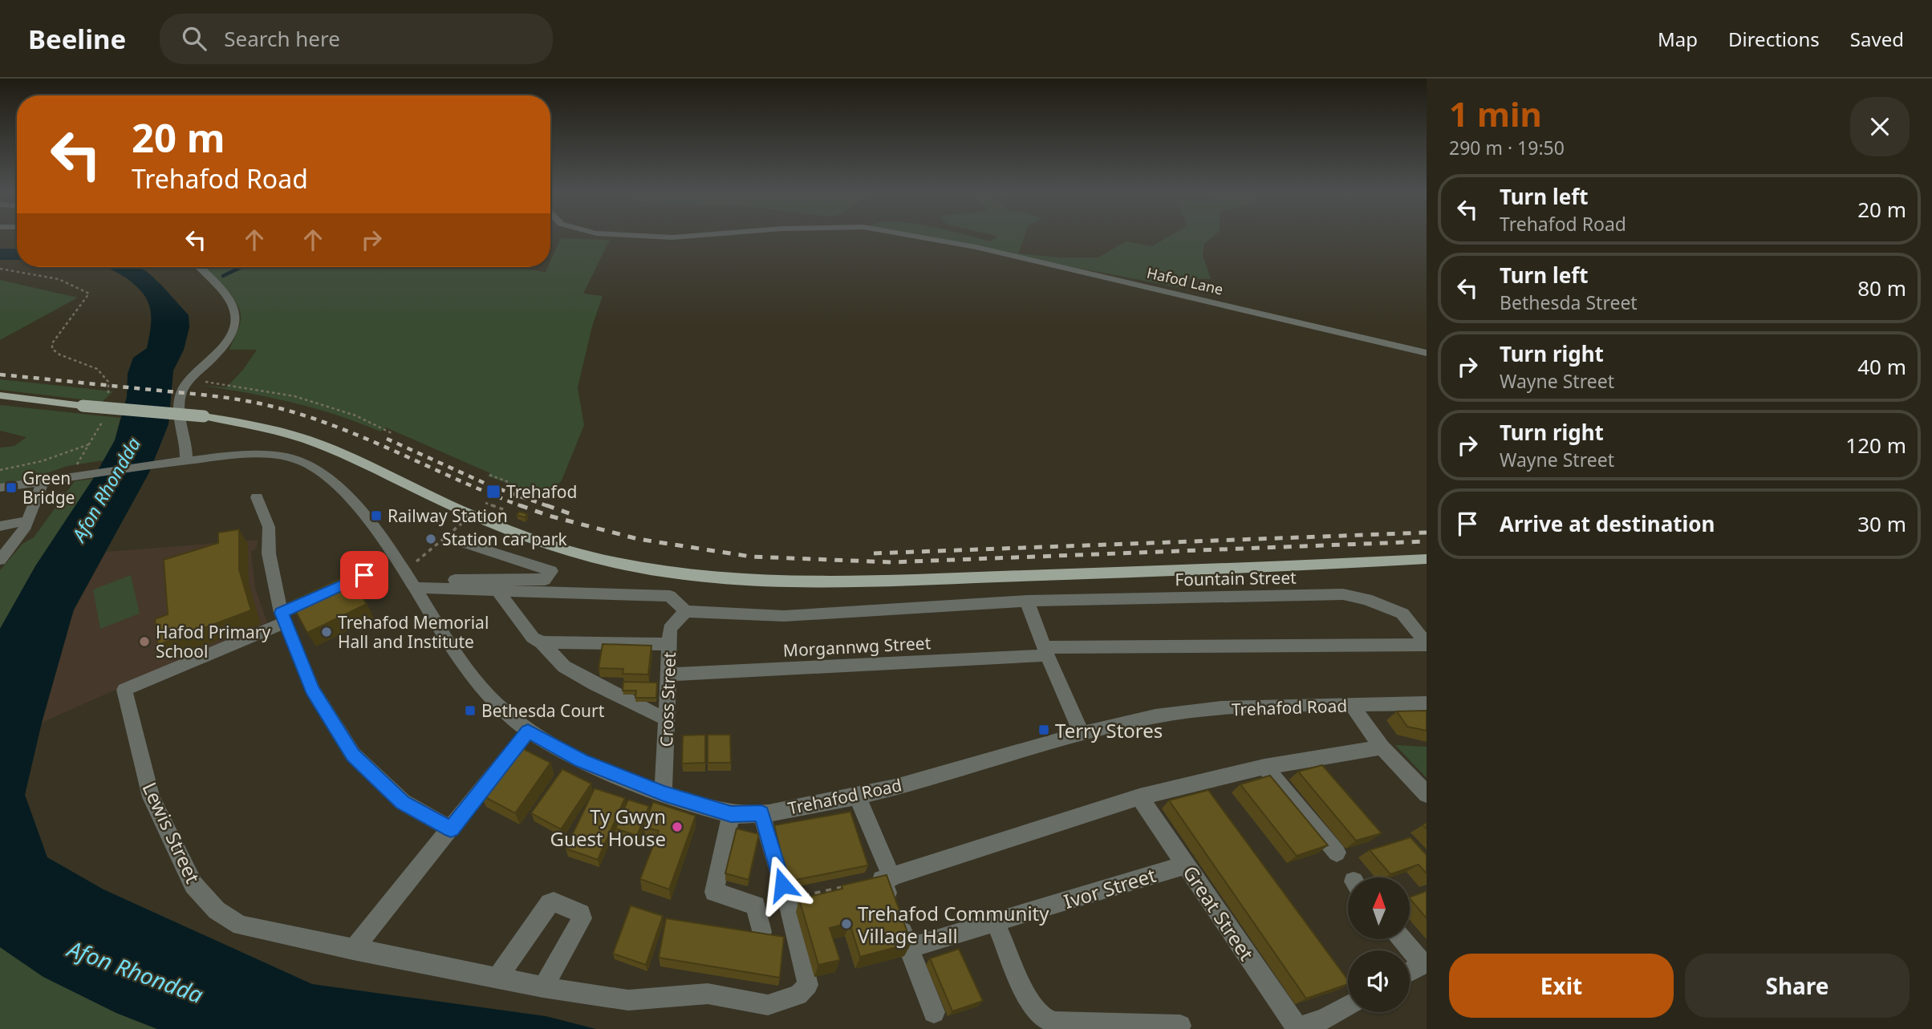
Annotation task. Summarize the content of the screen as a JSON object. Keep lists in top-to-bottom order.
{
  "streets": {
    "street": [
      "Hafod Lane",
      "Fountain Street",
      "Morgannwg Street",
      "Cross Street",
      "Trehafod Road",
      "Lewis Street",
      "Ivor Street",
      "Great Street"
    ]
  },
  "crossings": [
    ["Fountain Street", "Morgannwg Street"],
    ["Fountain Street", "Cross Street"],
    ["Morgannwg Street", "Cross Street"],
    ["Cross Street", "Trehafod Road"],
    ["Ivor Street", "Great Street"]
  ],
  "water": ["Afon Rhondda"],
  "places": {
    "transit": [
      "Green Bridge",
      "Trehafod",
      "Railway Station",
      "Bethesda Court",
      "Terry Stores"
    ],
    "other": [
      "Station car park",
      "Trehafod Memorial Hall and Institute",
      "Hafod Primary School",
      "Ty Gwyn Guest House",
      "Trehafod Community Village Hall"
    ]
  },
  "north": "top",
  "page": {
    "header": "Beeline",
    "search": "Search here",
    "nav": ["Map", "Directions", "Saved"],
    "heading": ["1 min", "290 m · 19:50"],
    "turn": ["20 m", "Trehafod Road"],
    "list": [
      {
        "name": "Turn left",
        "note": "Trehafod Road",
        "value": "20 m"
      },
      {
        "name": "Turn left",
        "note": "Bethesda Street",
        "value": "80 m"
      },
      {
        "name": "Turn right",
        "note": "Wayne Street",
        "value": "40 m"
      },
      {
        "name": "Turn right",
        "note": "Wayne Street",
        "value": "120 m"
      },
      {
        "name": "Arrive at destination",
        "value": "30 m"
      }
    ],
    "buttons": ["Exit", "Share"]
  }
}
